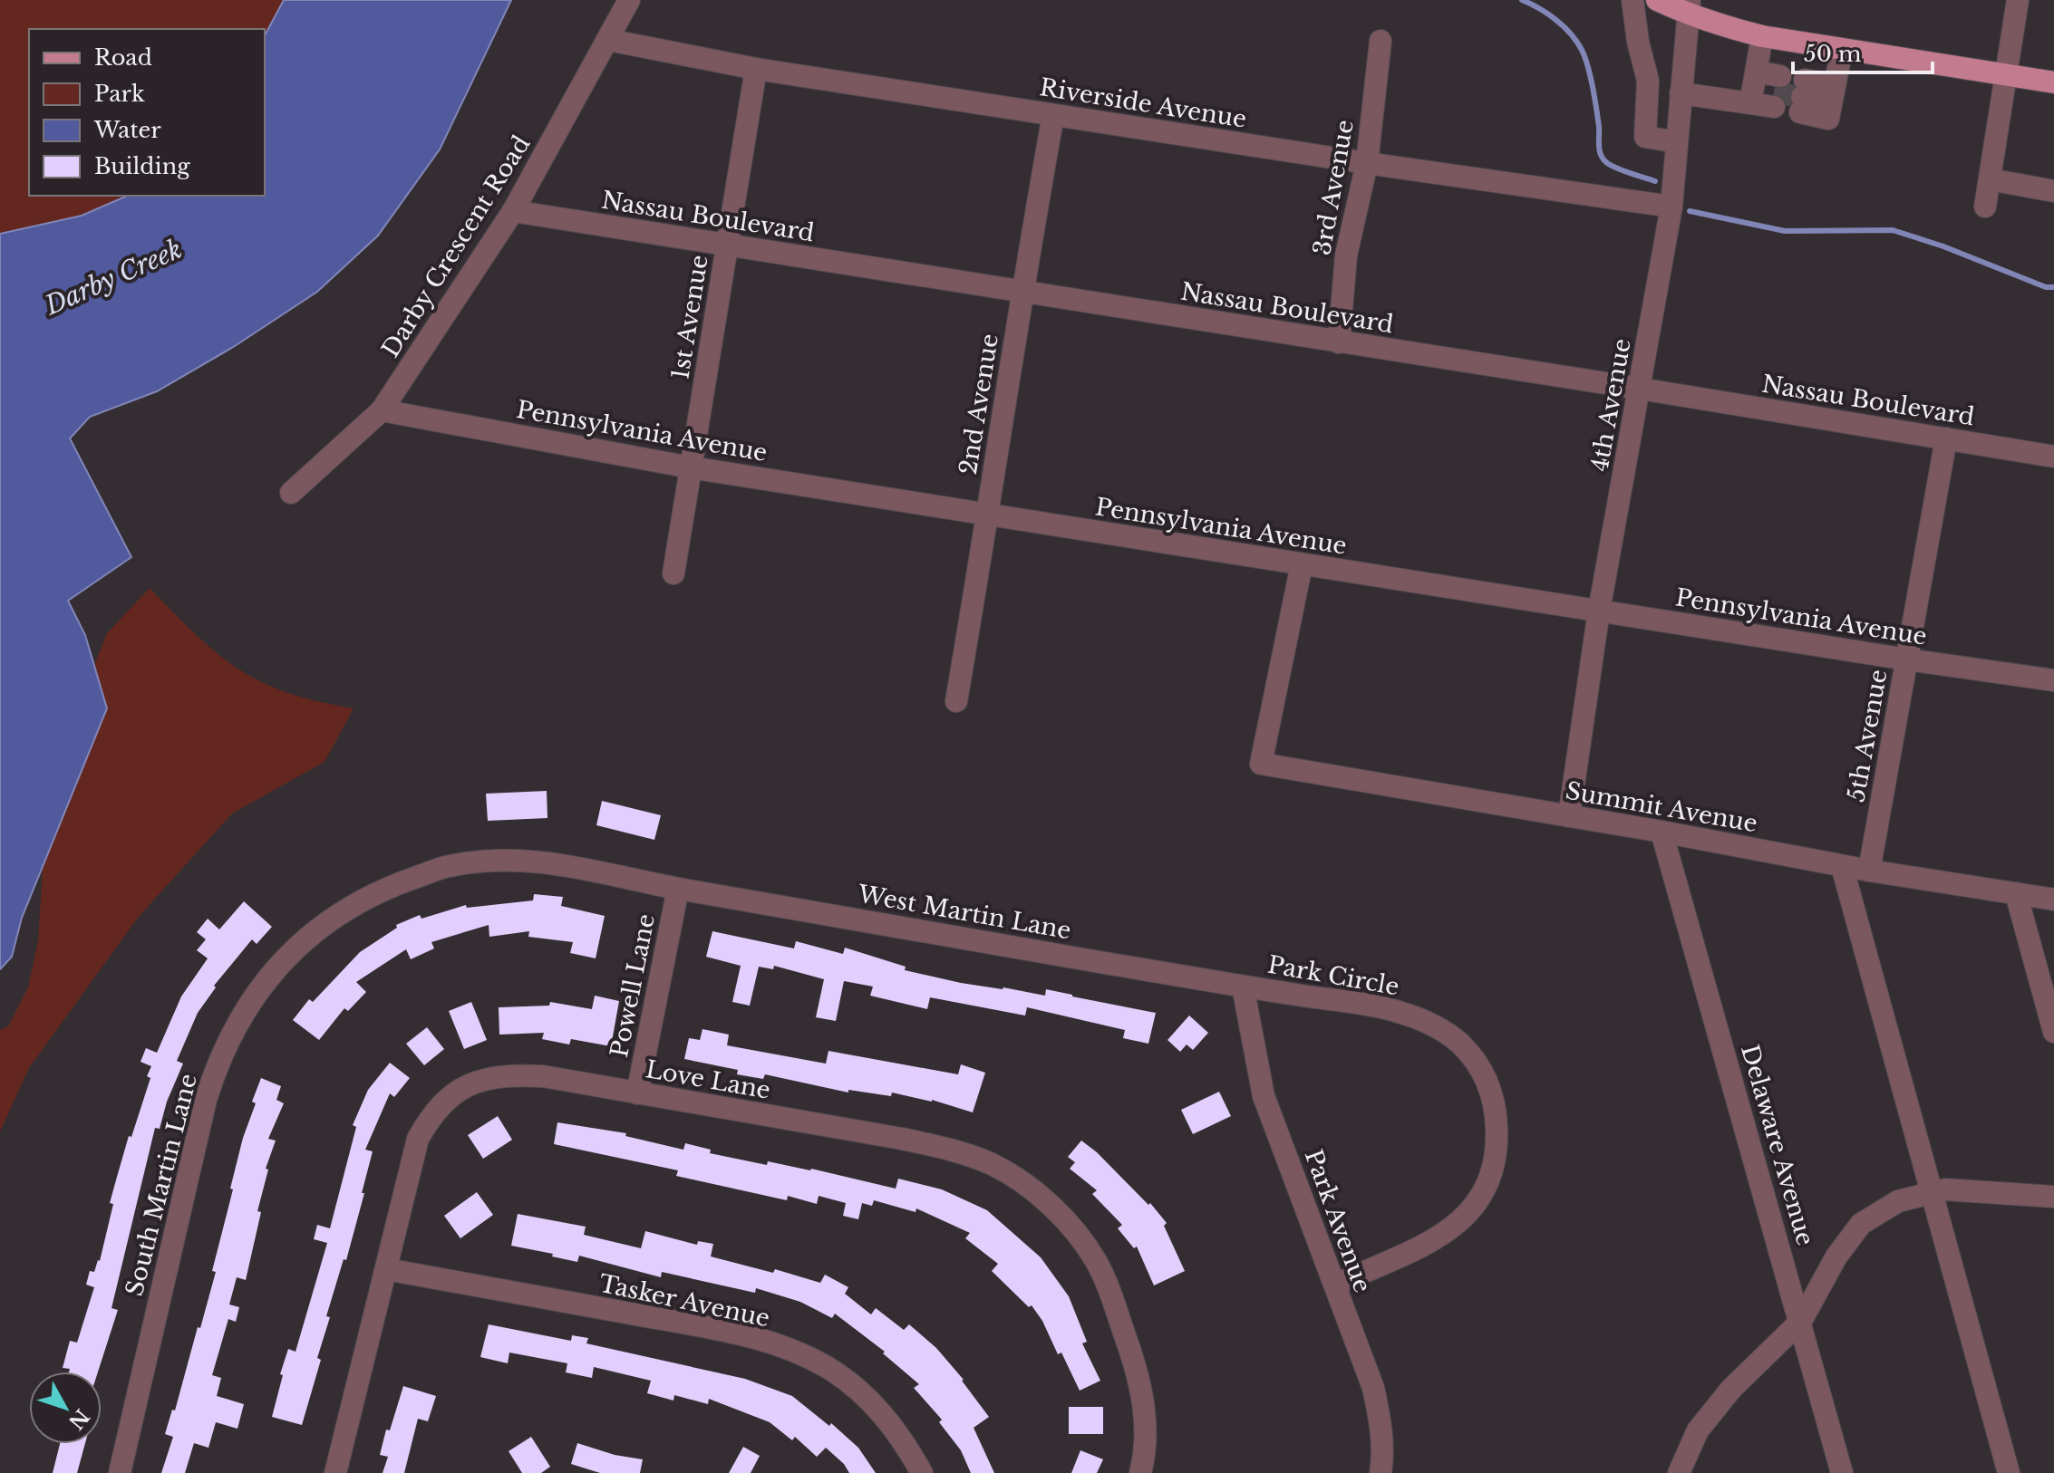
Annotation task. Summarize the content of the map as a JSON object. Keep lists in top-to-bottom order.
{
  "streets": {
    "street": [
      "Riverside Avenue",
      "3rd Avenue",
      "Nassau Boulevard",
      "Darby Crescent Road",
      "1st Avenue",
      "2nd Avenue",
      "4th Avenue",
      "Pennsylvania Avenue",
      "5th Avenue",
      "Summit Avenue",
      "West Martin Lane",
      "Park Circle",
      "Powell Lane",
      "Love Lane",
      "Delaware Avenue",
      "South Martin Lane",
      "Park Avenue",
      "Tasker Avenue"
    ]
  },
  "crossings": [
    ["Riverside Avenue", "3rd Avenue"],
    ["Riverside Avenue", "Darby Crescent Road"],
    ["Riverside Avenue", "1st Avenue"],
    ["Riverside Avenue", "2nd Avenue"],
    ["Riverside Avenue", "4th Avenue"],
    ["3rd Avenue", "Nassau Boulevard"],
    ["Nassau Boulevard", "Darby Crescent Road"],
    ["Nassau Boulevard", "1st Avenue"],
    ["Nassau Boulevard", "2nd Avenue"],
    ["Nassau Boulevard", "4th Avenue"],
    ["Nassau Boulevard", "5th Avenue"],
    ["Darby Crescent Road", "Pennsylvania Avenue"],
    ["1st Avenue", "Pennsylvania Avenue"],
    ["2nd Avenue", "Pennsylvania Avenue"],
    ["4th Avenue", "Pennsylvania Avenue"],
    ["4th Avenue", "Summit Avenue"],
    ["Pennsylvania Avenue", "5th Avenue"],
    ["Pennsylvania Avenue", "Summit Avenue"],
    ["5th Avenue", "Summit Avenue"],
    ["Summit Avenue", "Delaware Avenue"],
    ["West Martin Lane", "Park Circle"],
    ["West Martin Lane", "Powell Lane"],
    ["West Martin Lane", "South Martin Lane"],
    ["West Martin Lane", "Park Avenue"],
    ["Park Circle", "Park Avenue"],
    ["Powell Lane", "Love Lane"],
    ["Powell Lane", "South Martin Lane"],
    ["Love Lane", "Tasker Avenue"]
  ],
  "water": ["Darby Creek"],
  "legend": [
    "Road",
    "Park",
    "Water",
    "Building"
  ],
  "scale_bar": "50 m",
  "north": "bottom right"
}
